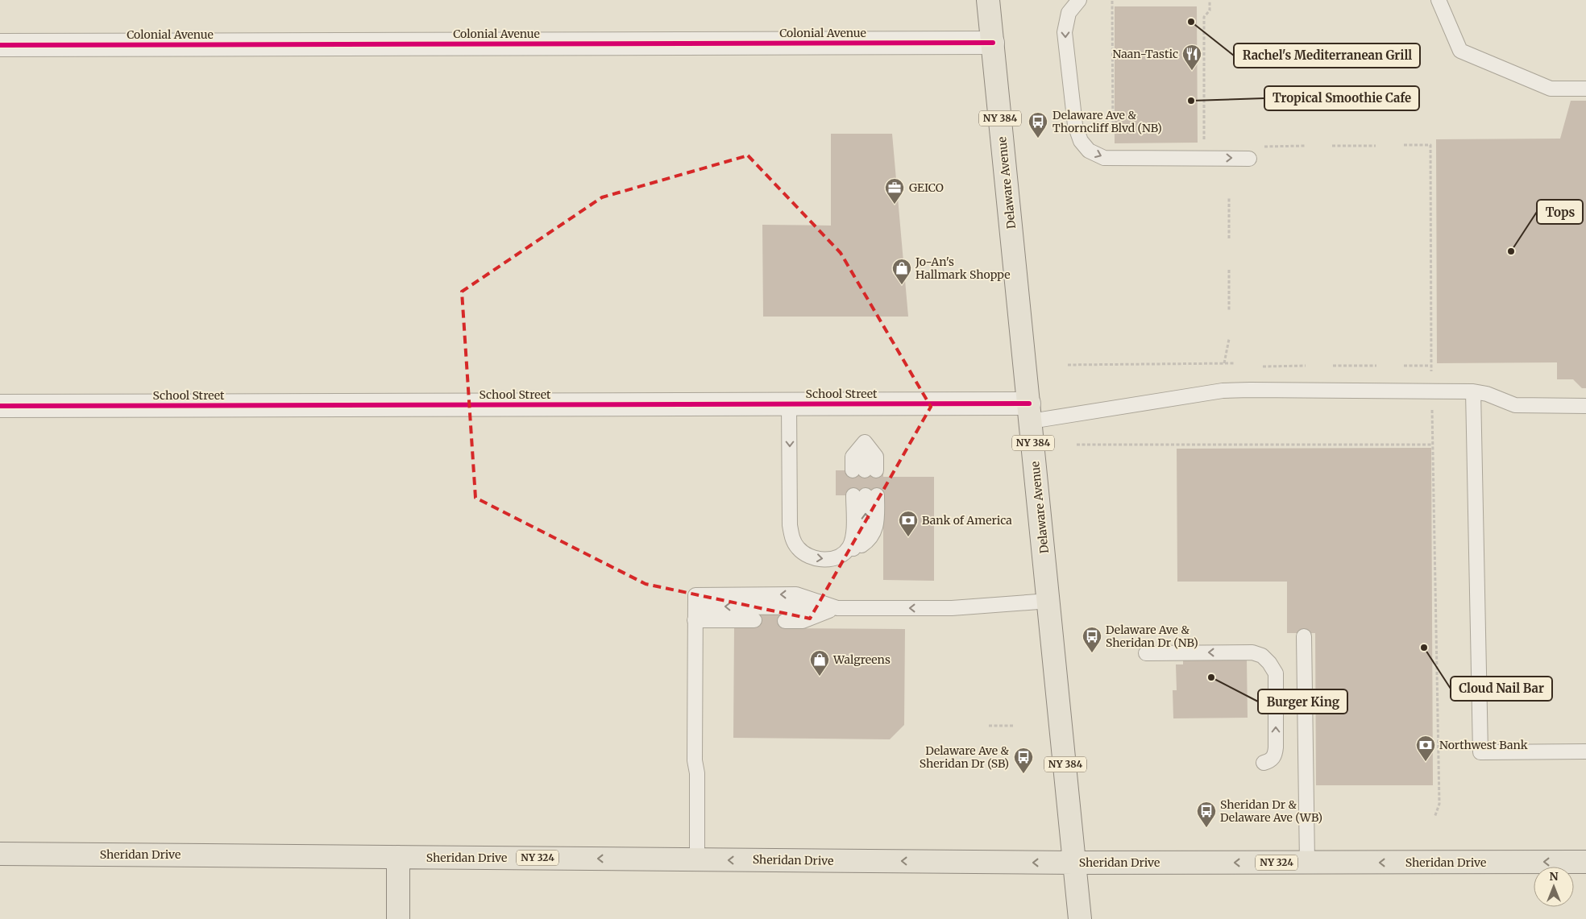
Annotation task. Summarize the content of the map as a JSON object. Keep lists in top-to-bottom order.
{
  "streets": {
    "main road": [
      "NY 384",
      "Delaware Avenue",
      "Sheridan Drive",
      "NY 324"
    ],
    "street": ["Colonial Avenue", "School Street"]
  },
  "crossings": [
    ["Colonial Avenue", "Delaware Avenue"],
    ["Delaware Avenue", "School Street"],
    ["Delaware Avenue", "Sheridan Drive"]
  ],
  "one_way": ["Sheridan Drive"],
  "places": {
    "other": [
      "Rachel's Mediterranean Grill",
      "Tropical Smoothie Cafe",
      "Tops",
      "Cloud Nail Bar",
      "Burger King"
    ],
    "restaurant": ["Naan-Tastic"],
    "bus stop": [
      "Delaware Ave & Thorncliff Blvd (NB)",
      "Delaware Ave & Sheridan Dr (NB)",
      "Delaware Ave & Sheridan Dr (SB)",
      "Sheridan Dr & Delaware Ave (WB)"
    ],
    "office": ["GEICO"],
    "shop": ["Jo-An's Hallmark Shoppe", "Walgreens"],
    "bank": ["Bank of America", "Northwest Bank"]
  },
  "north": "top"
}
